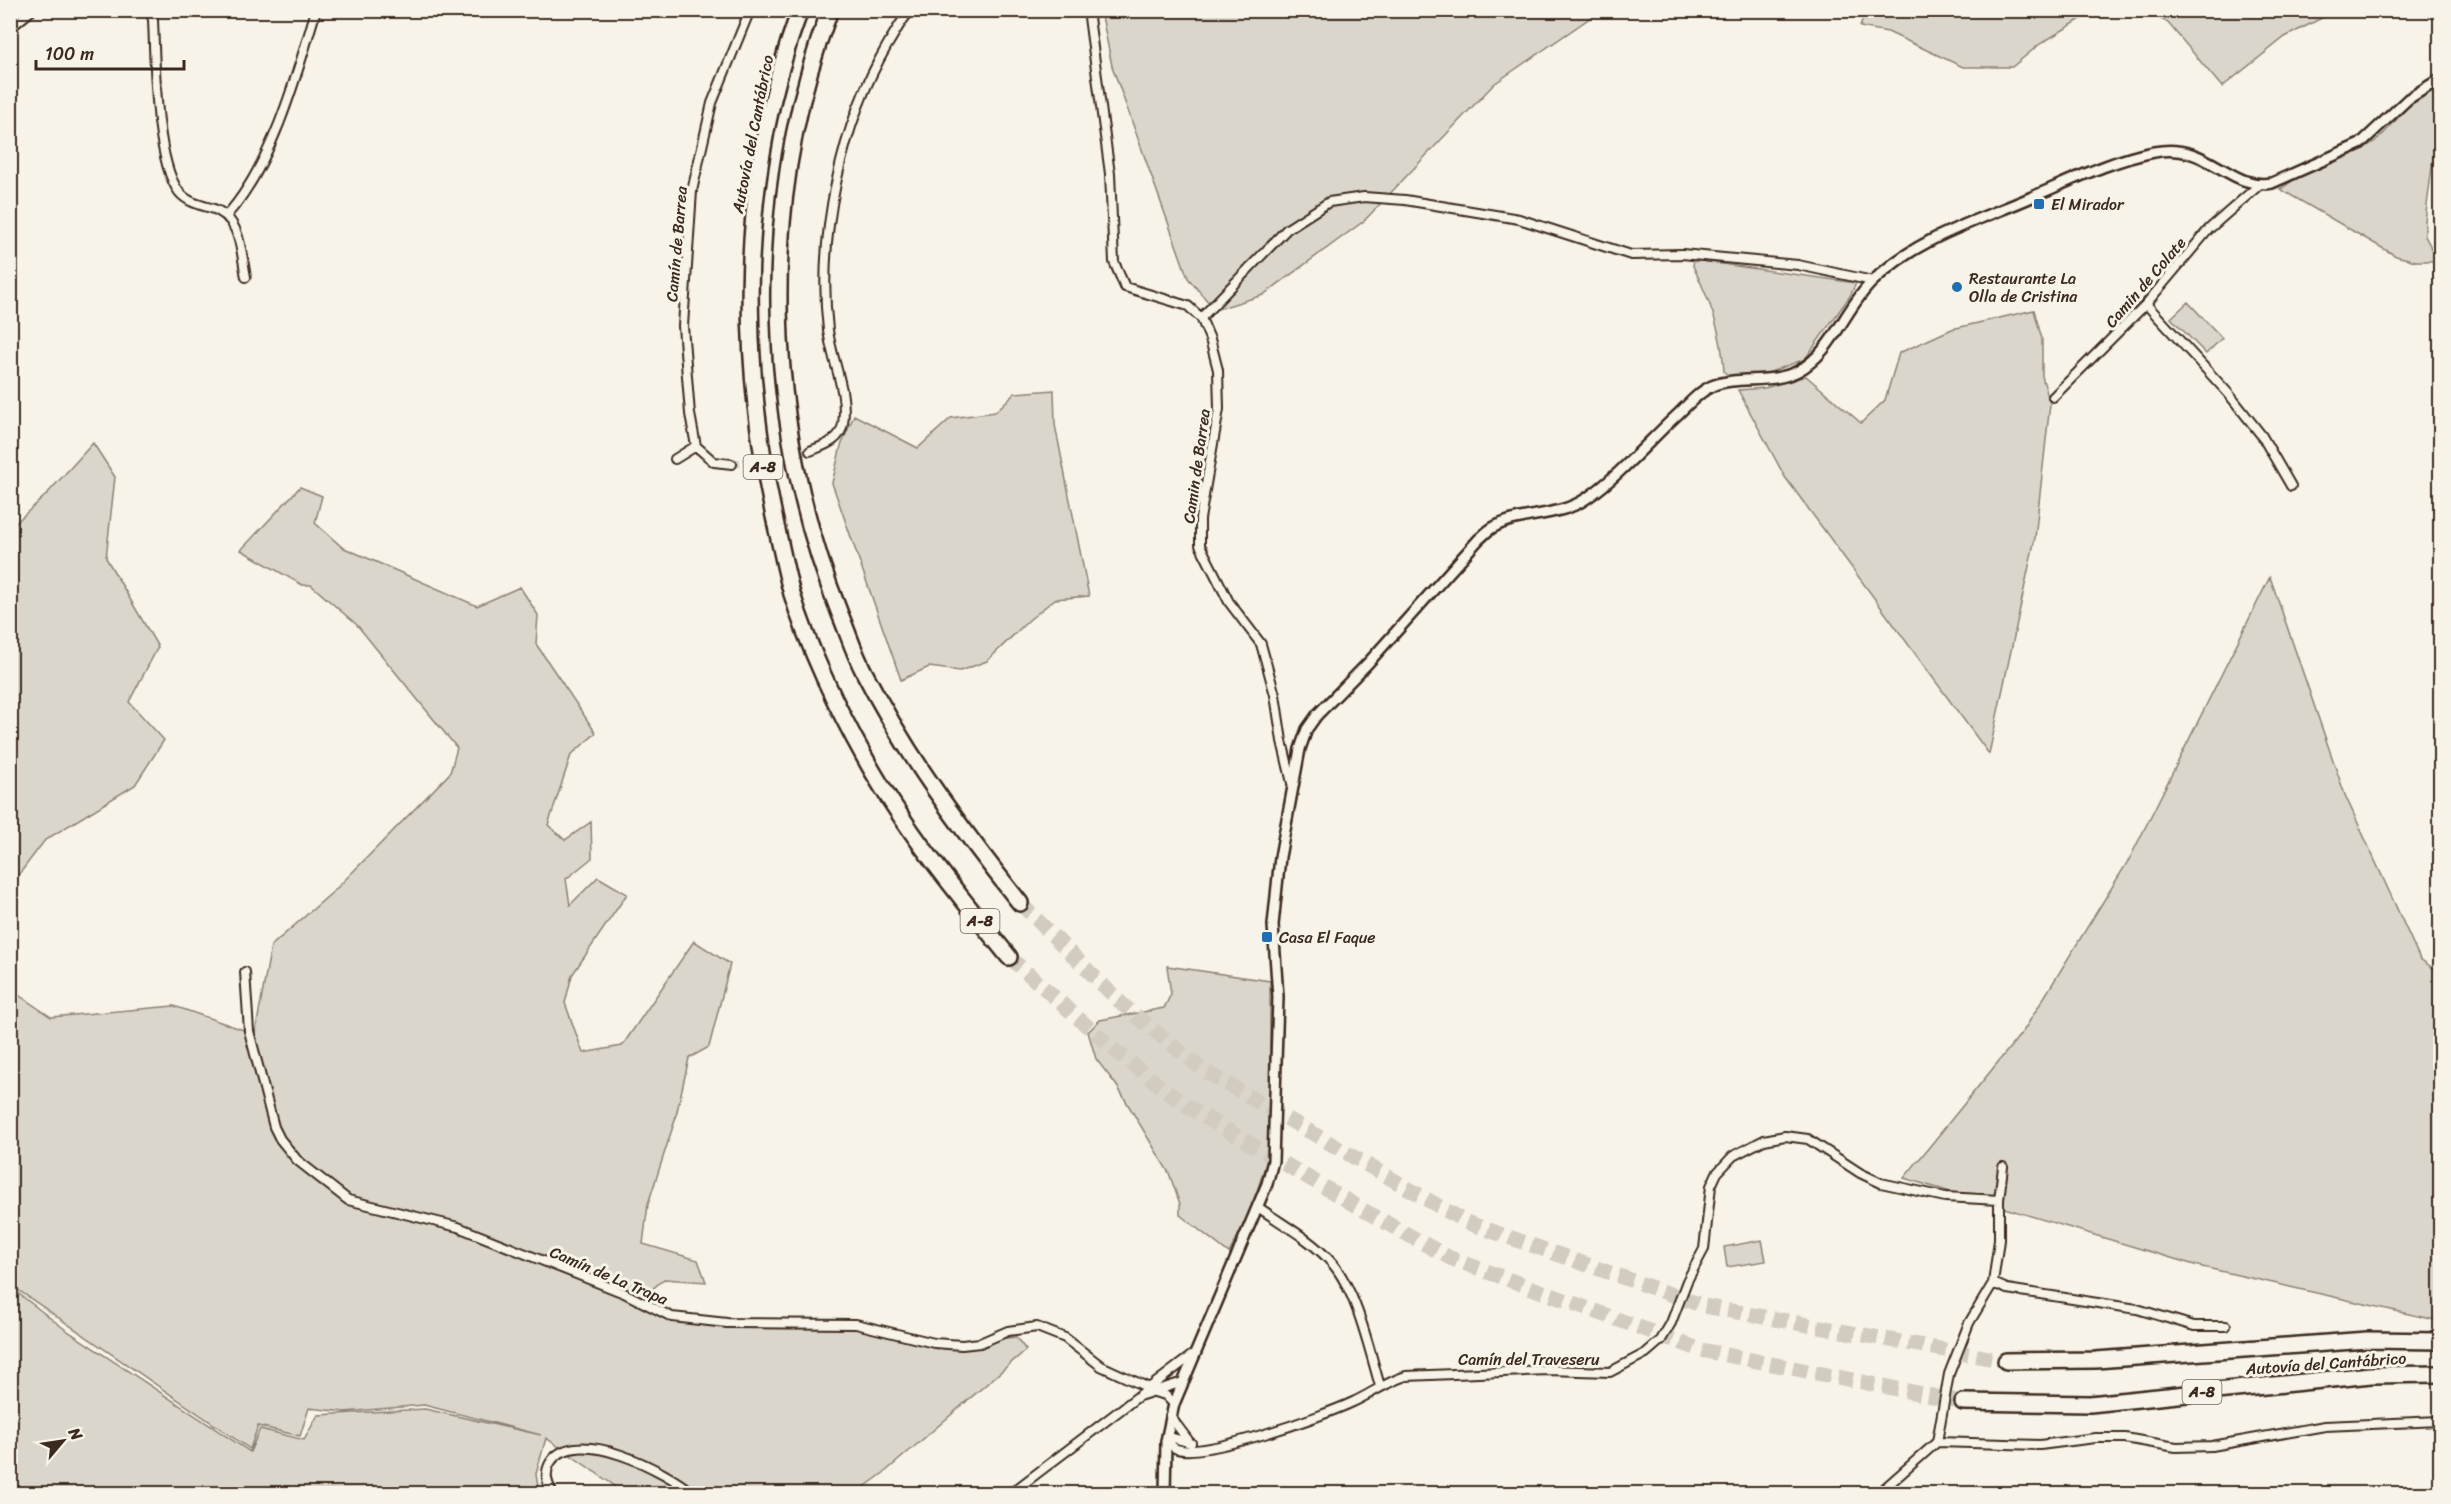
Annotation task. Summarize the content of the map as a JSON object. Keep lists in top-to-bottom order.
{
  "streets": {
    "highway": ["Autovía del Cantábrico", "A-8"],
    "street": [
      "Camín de Barrea",
      "Camin de Colate",
      "Camin de Barrea",
      "Camín de La Trapa",
      "Camín del Traveseru"
    ]
  },
  "places": {
    "transit": ["El Mirador", "Casa El Faque"],
    "other": ["Restaurante La Olla de Cristina"]
  },
  "scale_bar": "100 m",
  "north": "top right"
}
